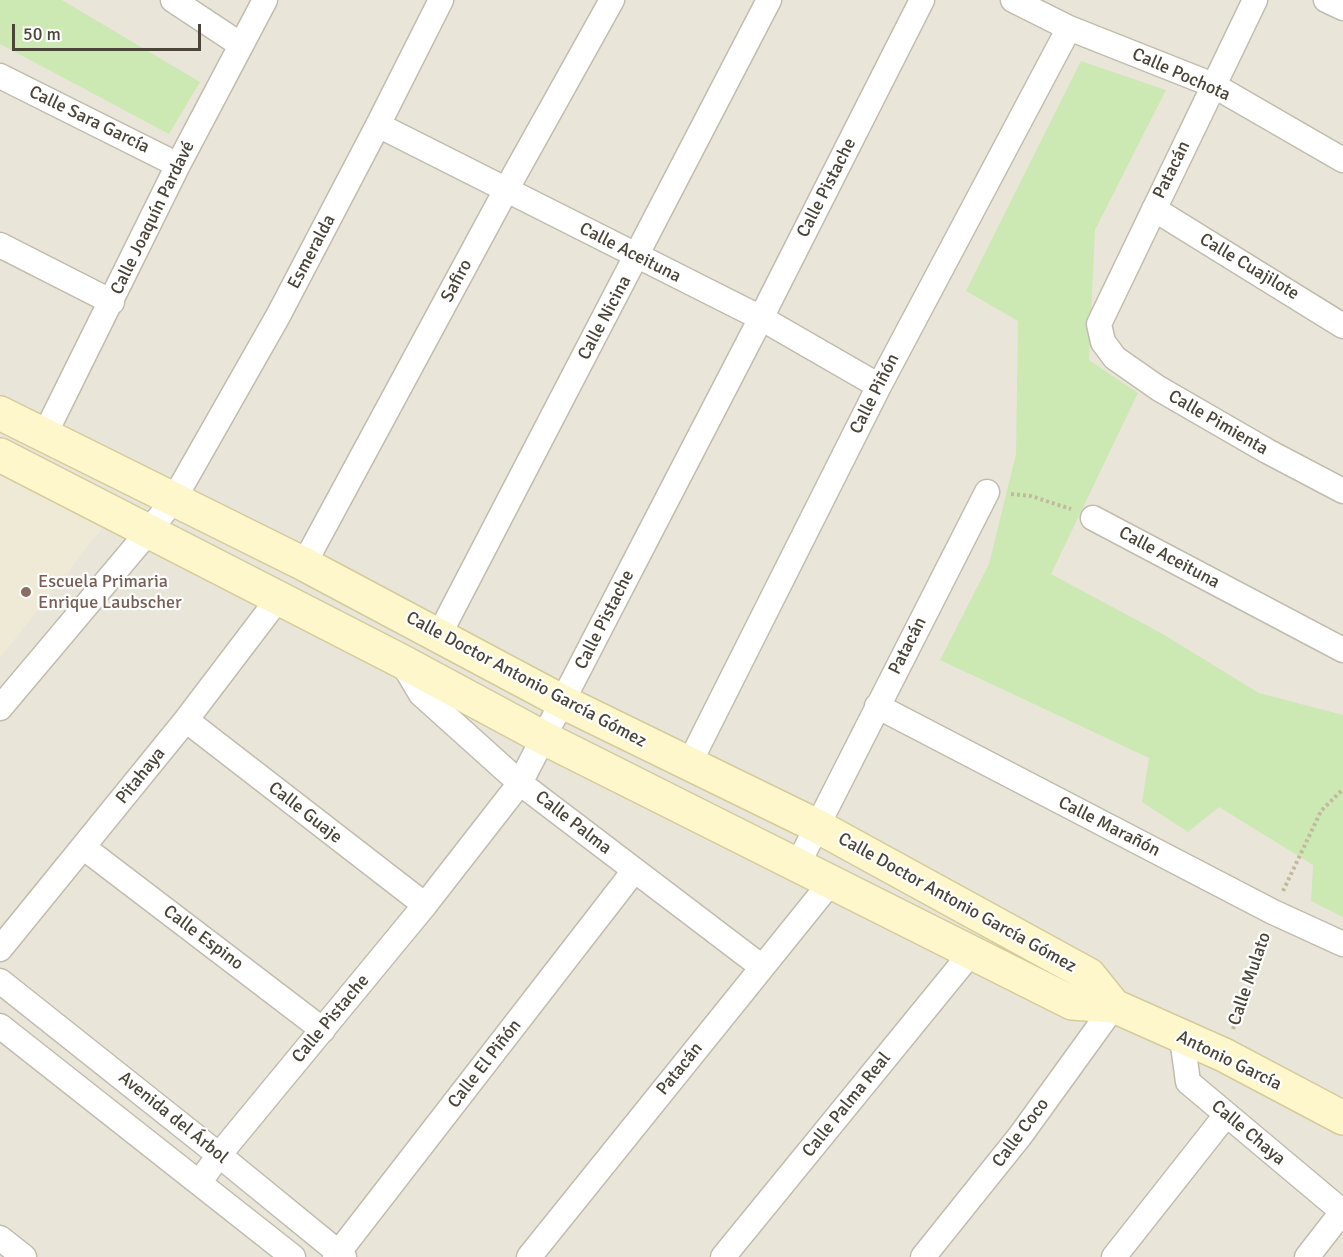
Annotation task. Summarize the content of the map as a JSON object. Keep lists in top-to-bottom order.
{
  "streets": {
    "street": [
      "Calle Pochota",
      "Calle Sara García",
      "Patacán",
      "Calle Pistache",
      "Calle Joaquín Pardavé",
      "Esmeralda",
      "Calle Aceituna",
      "Calle Cuajilote",
      "Safiro",
      "Calle Nicina",
      "Calle Piñón",
      "Calle Pimienta",
      "Calle Doctor Antonio García Gómez",
      "Pitahaya",
      "Calle Guaje",
      "Calle Palma",
      "Calle Marañón",
      "Calle Espino",
      "Antonio García",
      "Calle El Piñón",
      "Calle Palma Real",
      "Avenida del Árbol",
      "Calle Coco",
      "Calle Chaya"
    ],
    "path": ["Calle Mulato"]
  },
  "crossings": [
    ["Calle Pochota", "Patacán"],
    ["Calle Pochota", "Calle Piñón"],
    ["Calle Sara García", "Calle Joaquín Pardavé"],
    ["Patacán", "Calle Cuajilote"],
    ["Patacán", "Calle Pimienta"],
    ["Patacán", "Calle Doctor Antonio García Gómez"],
    ["Patacán", "Calle Palma"],
    ["Patacán", "Calle Marañón"],
    ["Calle Pistache", "Calle Aceituna"],
    ["Calle Pistache", "Calle Doctor Antonio García Gómez"],
    ["Calle Pistache", "Calle Guaje"],
    ["Calle Pistache", "Calle Palma"],
    ["Calle Pistache", "Calle Espino"],
    ["Calle Pistache", "Avenida del Árbol"],
    ["Calle Joaquín Pardavé", "Calle Doctor Antonio García Gómez"],
    ["Esmeralda", "Calle Aceituna"],
    ["Esmeralda", "Calle Doctor Antonio García Gómez"],
    ["Calle Aceituna", "Safiro"],
    ["Calle Aceituna", "Calle Nicina"],
    ["Calle Aceituna", "Calle Piñón"],
    ["Safiro", "Calle Doctor Antonio García Gómez"],
    ["Calle Nicina", "Calle Doctor Antonio García Gómez"],
    ["Calle Piñón", "Calle Doctor Antonio García Gómez"],
    ["Calle Doctor Antonio García Gómez", "Pitahaya"],
    ["Calle Doctor Antonio García Gómez", "Calle Palma"],
    ["Calle Doctor Antonio García Gómez", "Antonio García"],
    ["Calle Doctor Antonio García Gómez", "Calle Palma Real"],
    ["Calle Doctor Antonio García Gómez", "Calle Coco"],
    ["Pitahaya", "Calle Guaje"],
    ["Pitahaya", "Calle Espino"],
    ["Calle Palma", "Calle El Piñón"],
    ["Calle Marañón", "Calle Mulato"],
    ["Calle Mulato", "Antonio García"],
    ["Antonio García", "Calle Coco"],
    ["Antonio García", "Calle Chaya"],
    ["Calle El Piñón", "Avenida del Árbol"]
  ],
  "places": ["Escuela Primaria Enrique Laubscher"],
  "scale_bar": "50 m"
}
